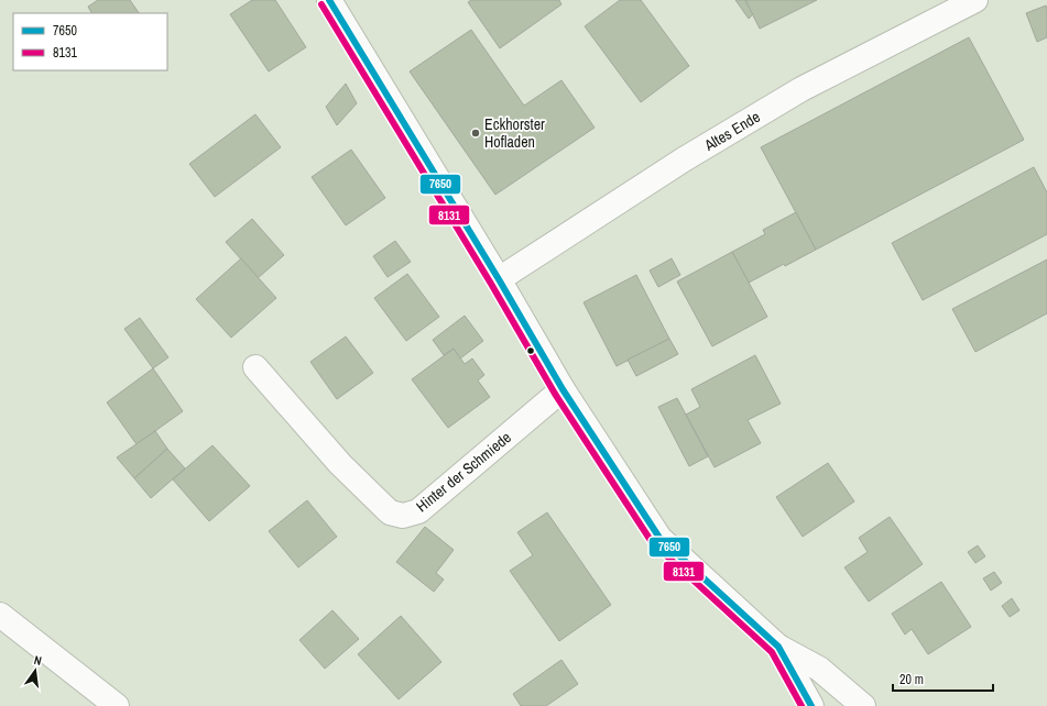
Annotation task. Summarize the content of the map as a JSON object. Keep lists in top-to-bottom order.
{
  "streets": {
    "street": ["Altes Ende", "Hinter der Schmiede"]
  },
  "places": ["Eckhorster Hofladen"],
  "lines": ["transit line 7650", "transit line 8131"],
  "legend": ["7650", "8131"],
  "scale_bar": "20 m",
  "north": "top"
}
